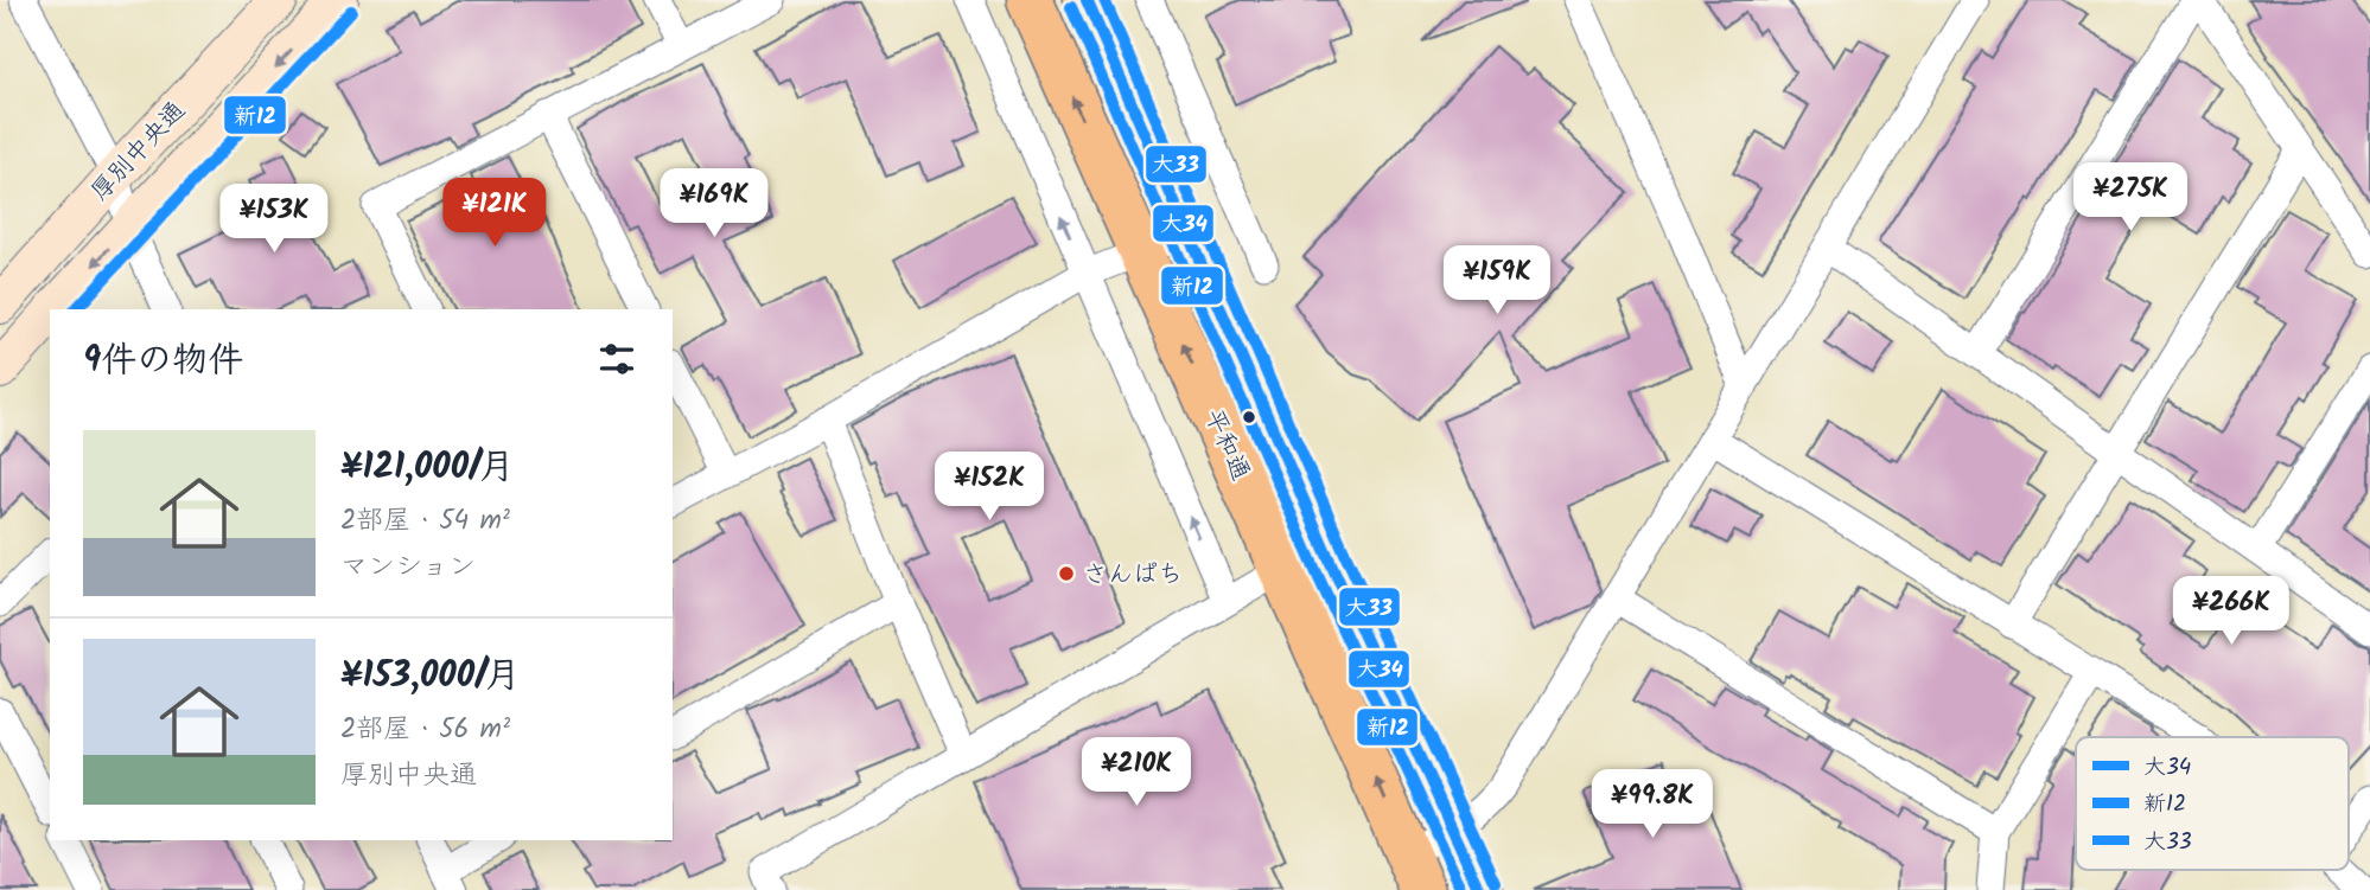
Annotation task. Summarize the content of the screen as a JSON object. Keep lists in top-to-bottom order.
{
  "streets": {
    "highway": ["平和通"],
    "main road": ["厚別中央通"]
  },
  "places": ["さんぱち"],
  "lines": ["transit line 大34", "transit line 大33", "transit line 新12"],
  "legend": ["大34", "新12", "大33"],
  "page": {
    "price": [
      "¥275K",
      "¥169K",
      "¥121K",
      "¥153K",
      "¥159K",
      "¥152K",
      "¥266K",
      "¥210K",
      "¥99.8K"
    ],
    "heading": "9件の物件",
    "list": [
      {
        "name": "¥121,000/月",
        "note": "2部屋 · 54 m² · マンション"
      },
      {
        "name": "¥153,000/月",
        "note": "2部屋 · 56 m² · 厚別中央通"
      }
    ]
  }
}
